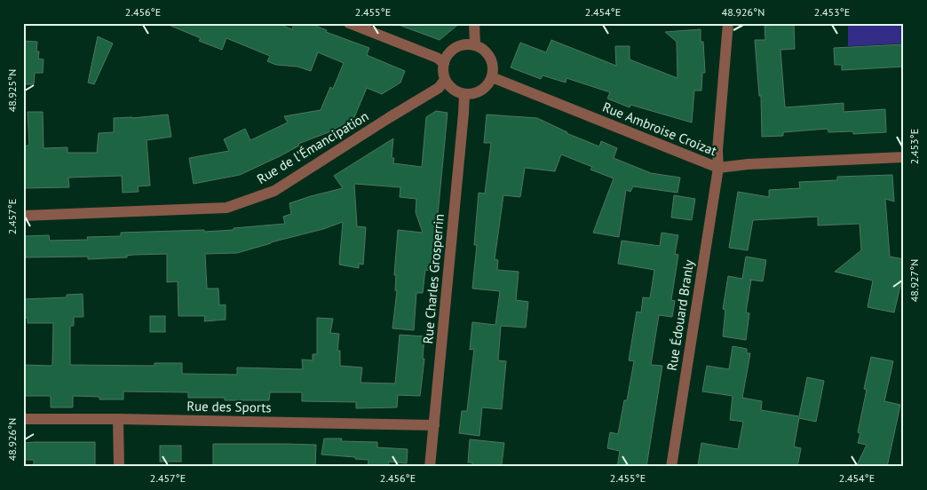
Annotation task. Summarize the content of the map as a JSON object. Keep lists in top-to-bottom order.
{
  "streets": {
    "street": [
      "Rue Ambroise Croizat",
      "Rue de l'Émancipation",
      "Rue Charles Grosperrin",
      "Rue Édouard Branly",
      "Rue des Sports"
    ]
  },
  "crossings": [
    ["Rue Ambroise Croizat", "Rue de l'Émancipation"],
    ["Rue Ambroise Croizat", "Rue Charles Grosperrin"],
    ["Rue Ambroise Croizat", "Rue Édouard Branly"],
    ["Rue de l'Émancipation", "Rue Charles Grosperrin"],
    ["Rue Charles Grosperrin", "Rue des Sports"]
  ],
  "coordinates": [
    "2.456°E",
    "2.455°E",
    "2.454°E",
    "48.926°N",
    "2.453°E",
    "48.925°N",
    "2.457°E",
    "48.927°N"
  ]
}
